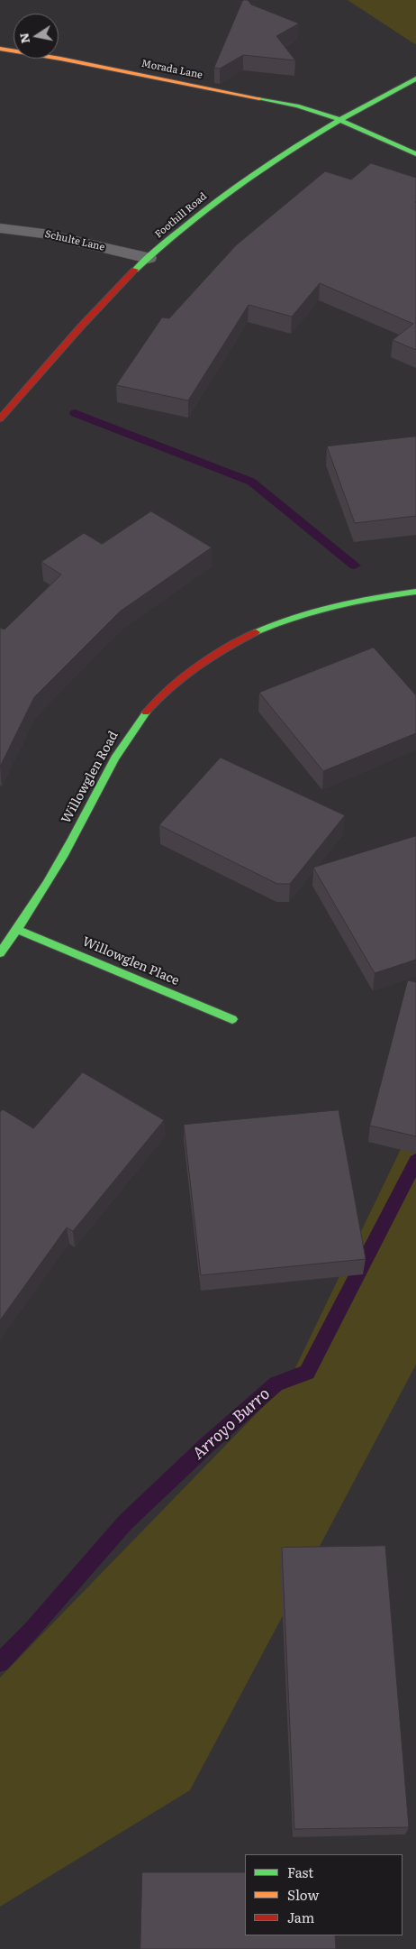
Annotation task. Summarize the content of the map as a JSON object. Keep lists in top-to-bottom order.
{
  "streets": {
    "street": [
      "Morada Lane",
      "Foothill Road",
      "Schulte Lane",
      "Willowglen Road",
      "Willowglen Place"
    ]
  },
  "crossings": [
    ["Morada Lane", "Foothill Road"],
    ["Foothill Road", "Schulte Lane"],
    ["Willowglen Road", "Willowglen Place"]
  ],
  "water": ["Arroyo Burro"],
  "legend": ["Fast", "Slow", "Jam"],
  "north": "left"
}
